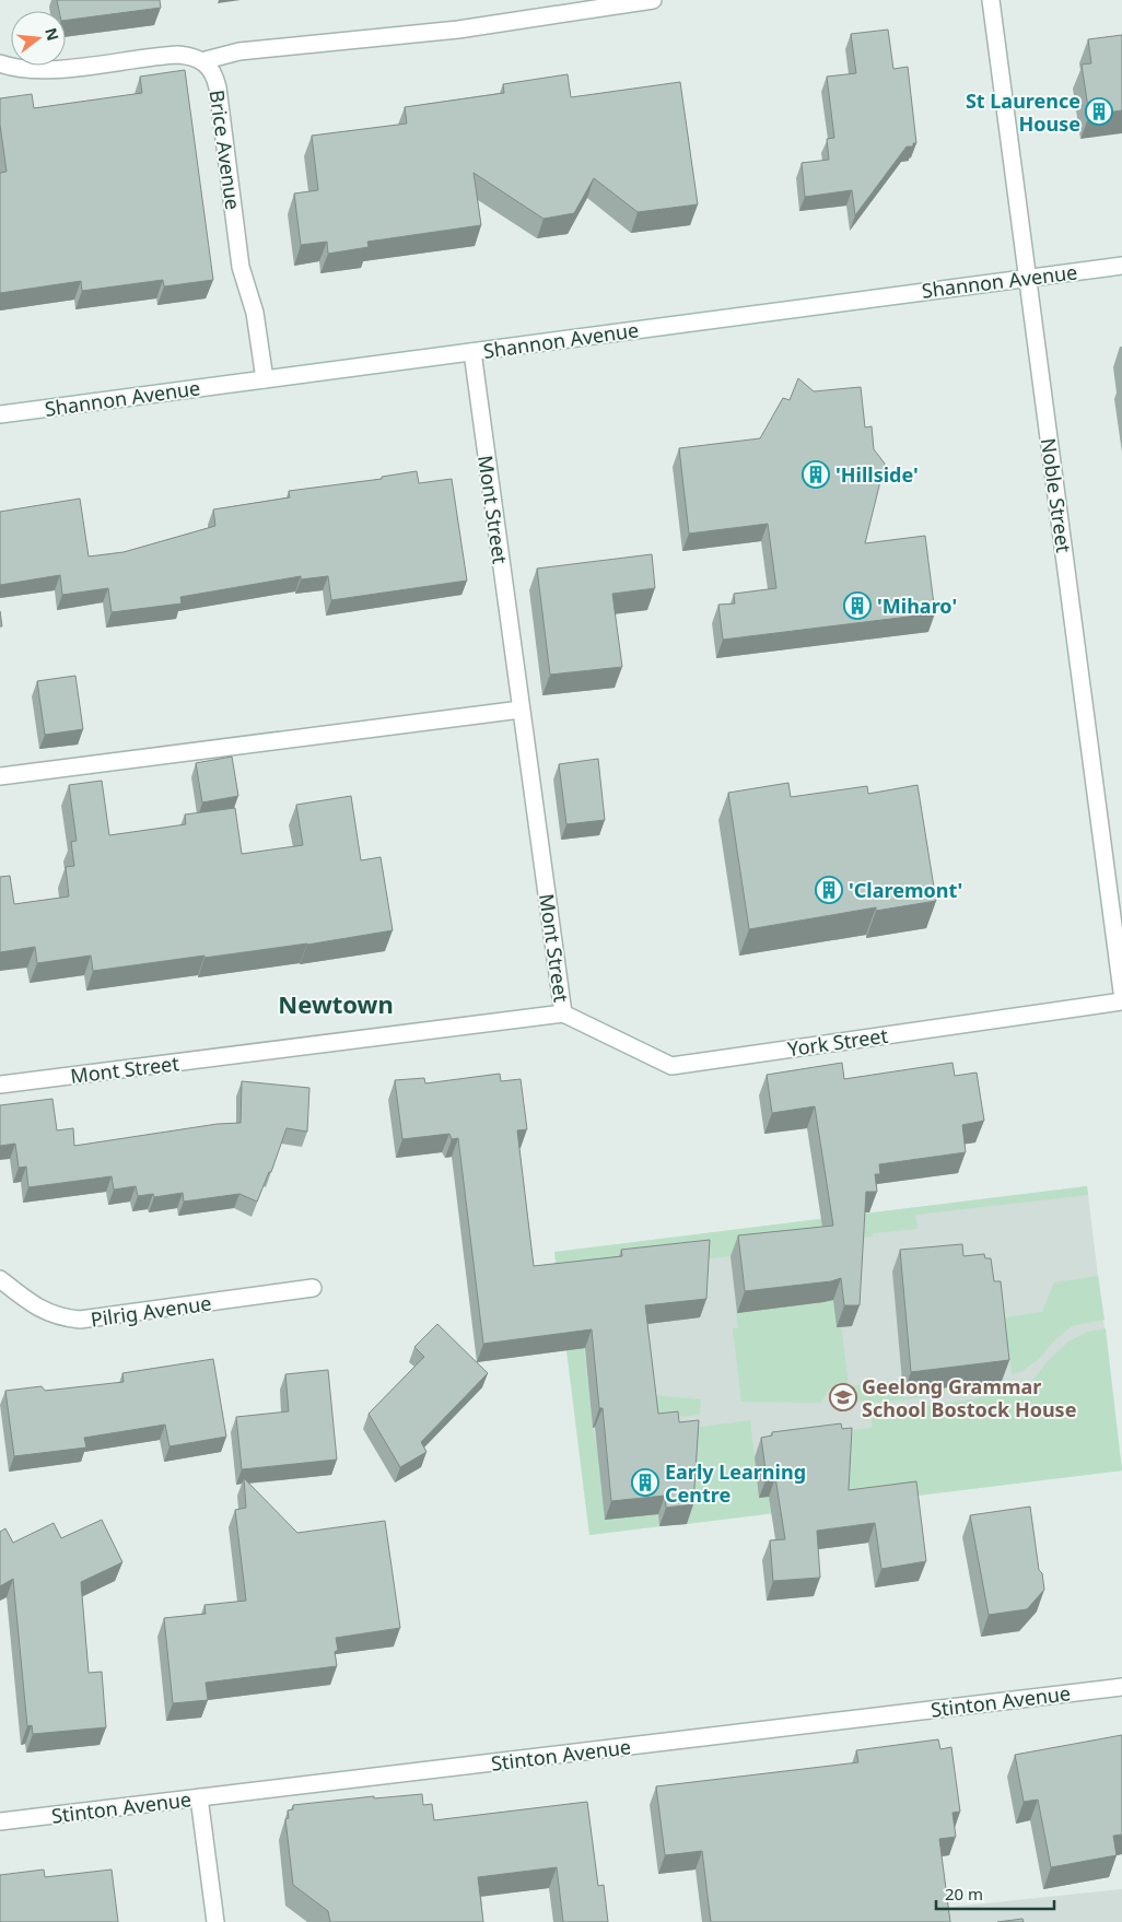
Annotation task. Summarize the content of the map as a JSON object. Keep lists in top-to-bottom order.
{
  "streets": {
    "street": [
      "Brice Avenue",
      "Shannon Avenue",
      "Noble Street",
      "Mont Street",
      "York Street",
      "Pilrig Avenue",
      "Stinton Avenue"
    ]
  },
  "crossings": [
    ["Brice Avenue", "Shannon Avenue"],
    ["Shannon Avenue", "Noble Street"],
    ["Shannon Avenue", "Mont Street"],
    ["Mont Street", "York Street"]
  ],
  "districts": ["Newtown"],
  "places": {
    "building": [
      "St Laurence House",
      "'Hillside'",
      "'Miharo'",
      "'Claremont'",
      "Early Learning Centre"
    ],
    "school or university": ["Geelong Grammar School Bostock House"]
  },
  "scale_bar": "20 m",
  "north": "right"
}
